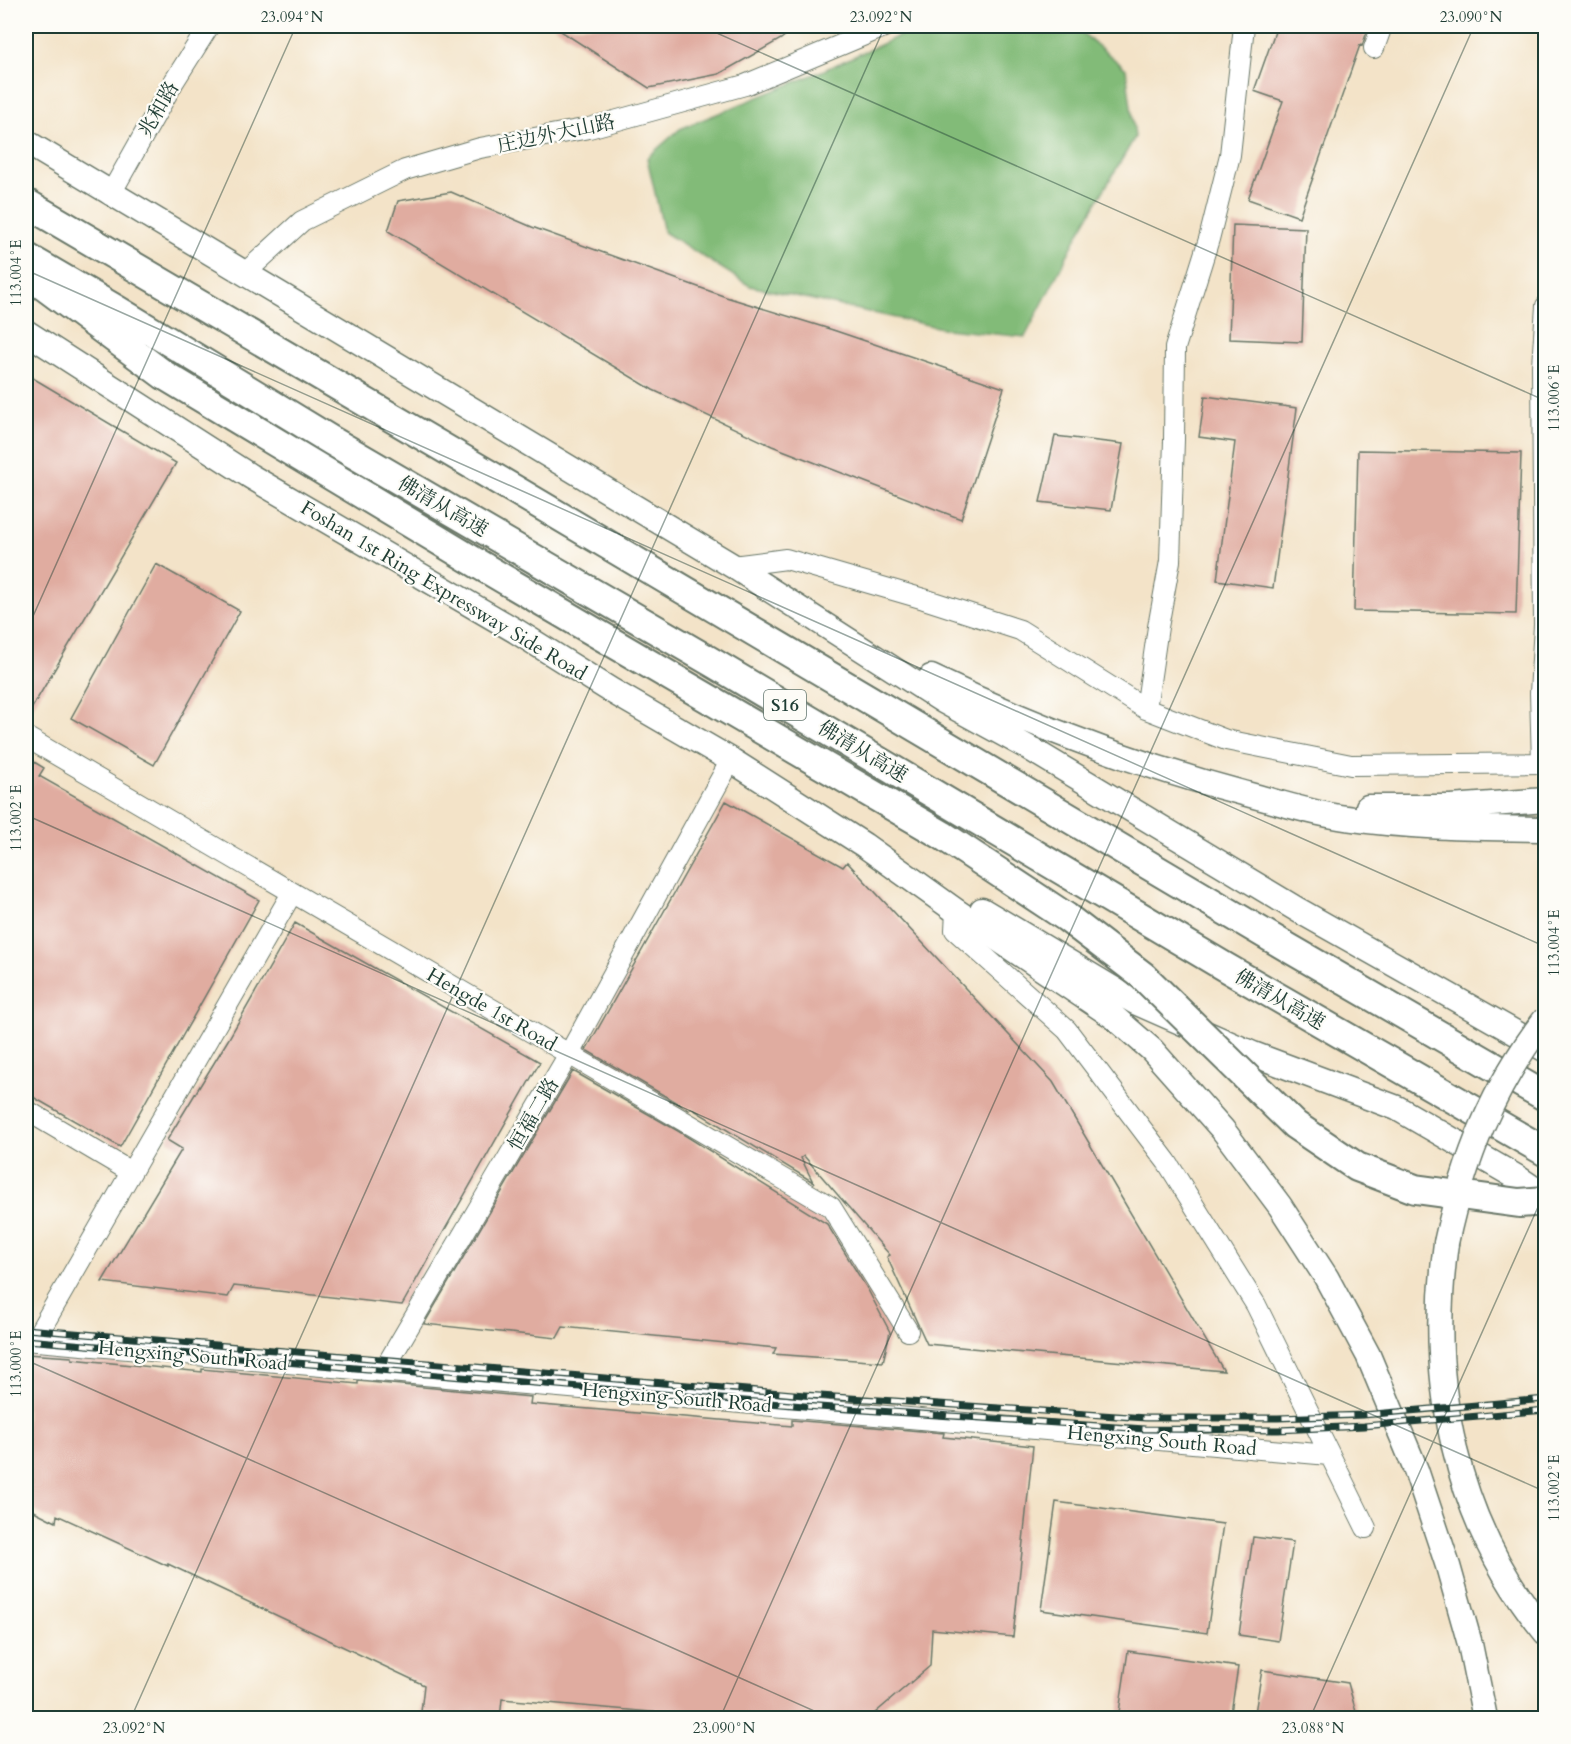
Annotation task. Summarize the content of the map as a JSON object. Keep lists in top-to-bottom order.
{
  "streets": {
    "highway": ["佛清从高速", "S16"],
    "main road": ["Foshan 1st Ring Expressway Side Road"],
    "street": [
      "兆和路",
      "庄边外大山路",
      "Hengde 1st Road",
      "恒福二路",
      "Hengxing South Road"
    ]
  },
  "crossings": [
    ["Foshan 1st Ring Expressway Side Road", "恒福二路"],
    ["Hengde 1st Road", "恒福二路"],
    ["恒福二路", "Hengxing South Road"]
  ],
  "coordinates": [
    "23.094°N",
    "23.092°N",
    "23.090°N",
    "113.004°E",
    "113.006°E",
    "113.002°E",
    "113.000°E",
    "23.088°N"
  ]
}
